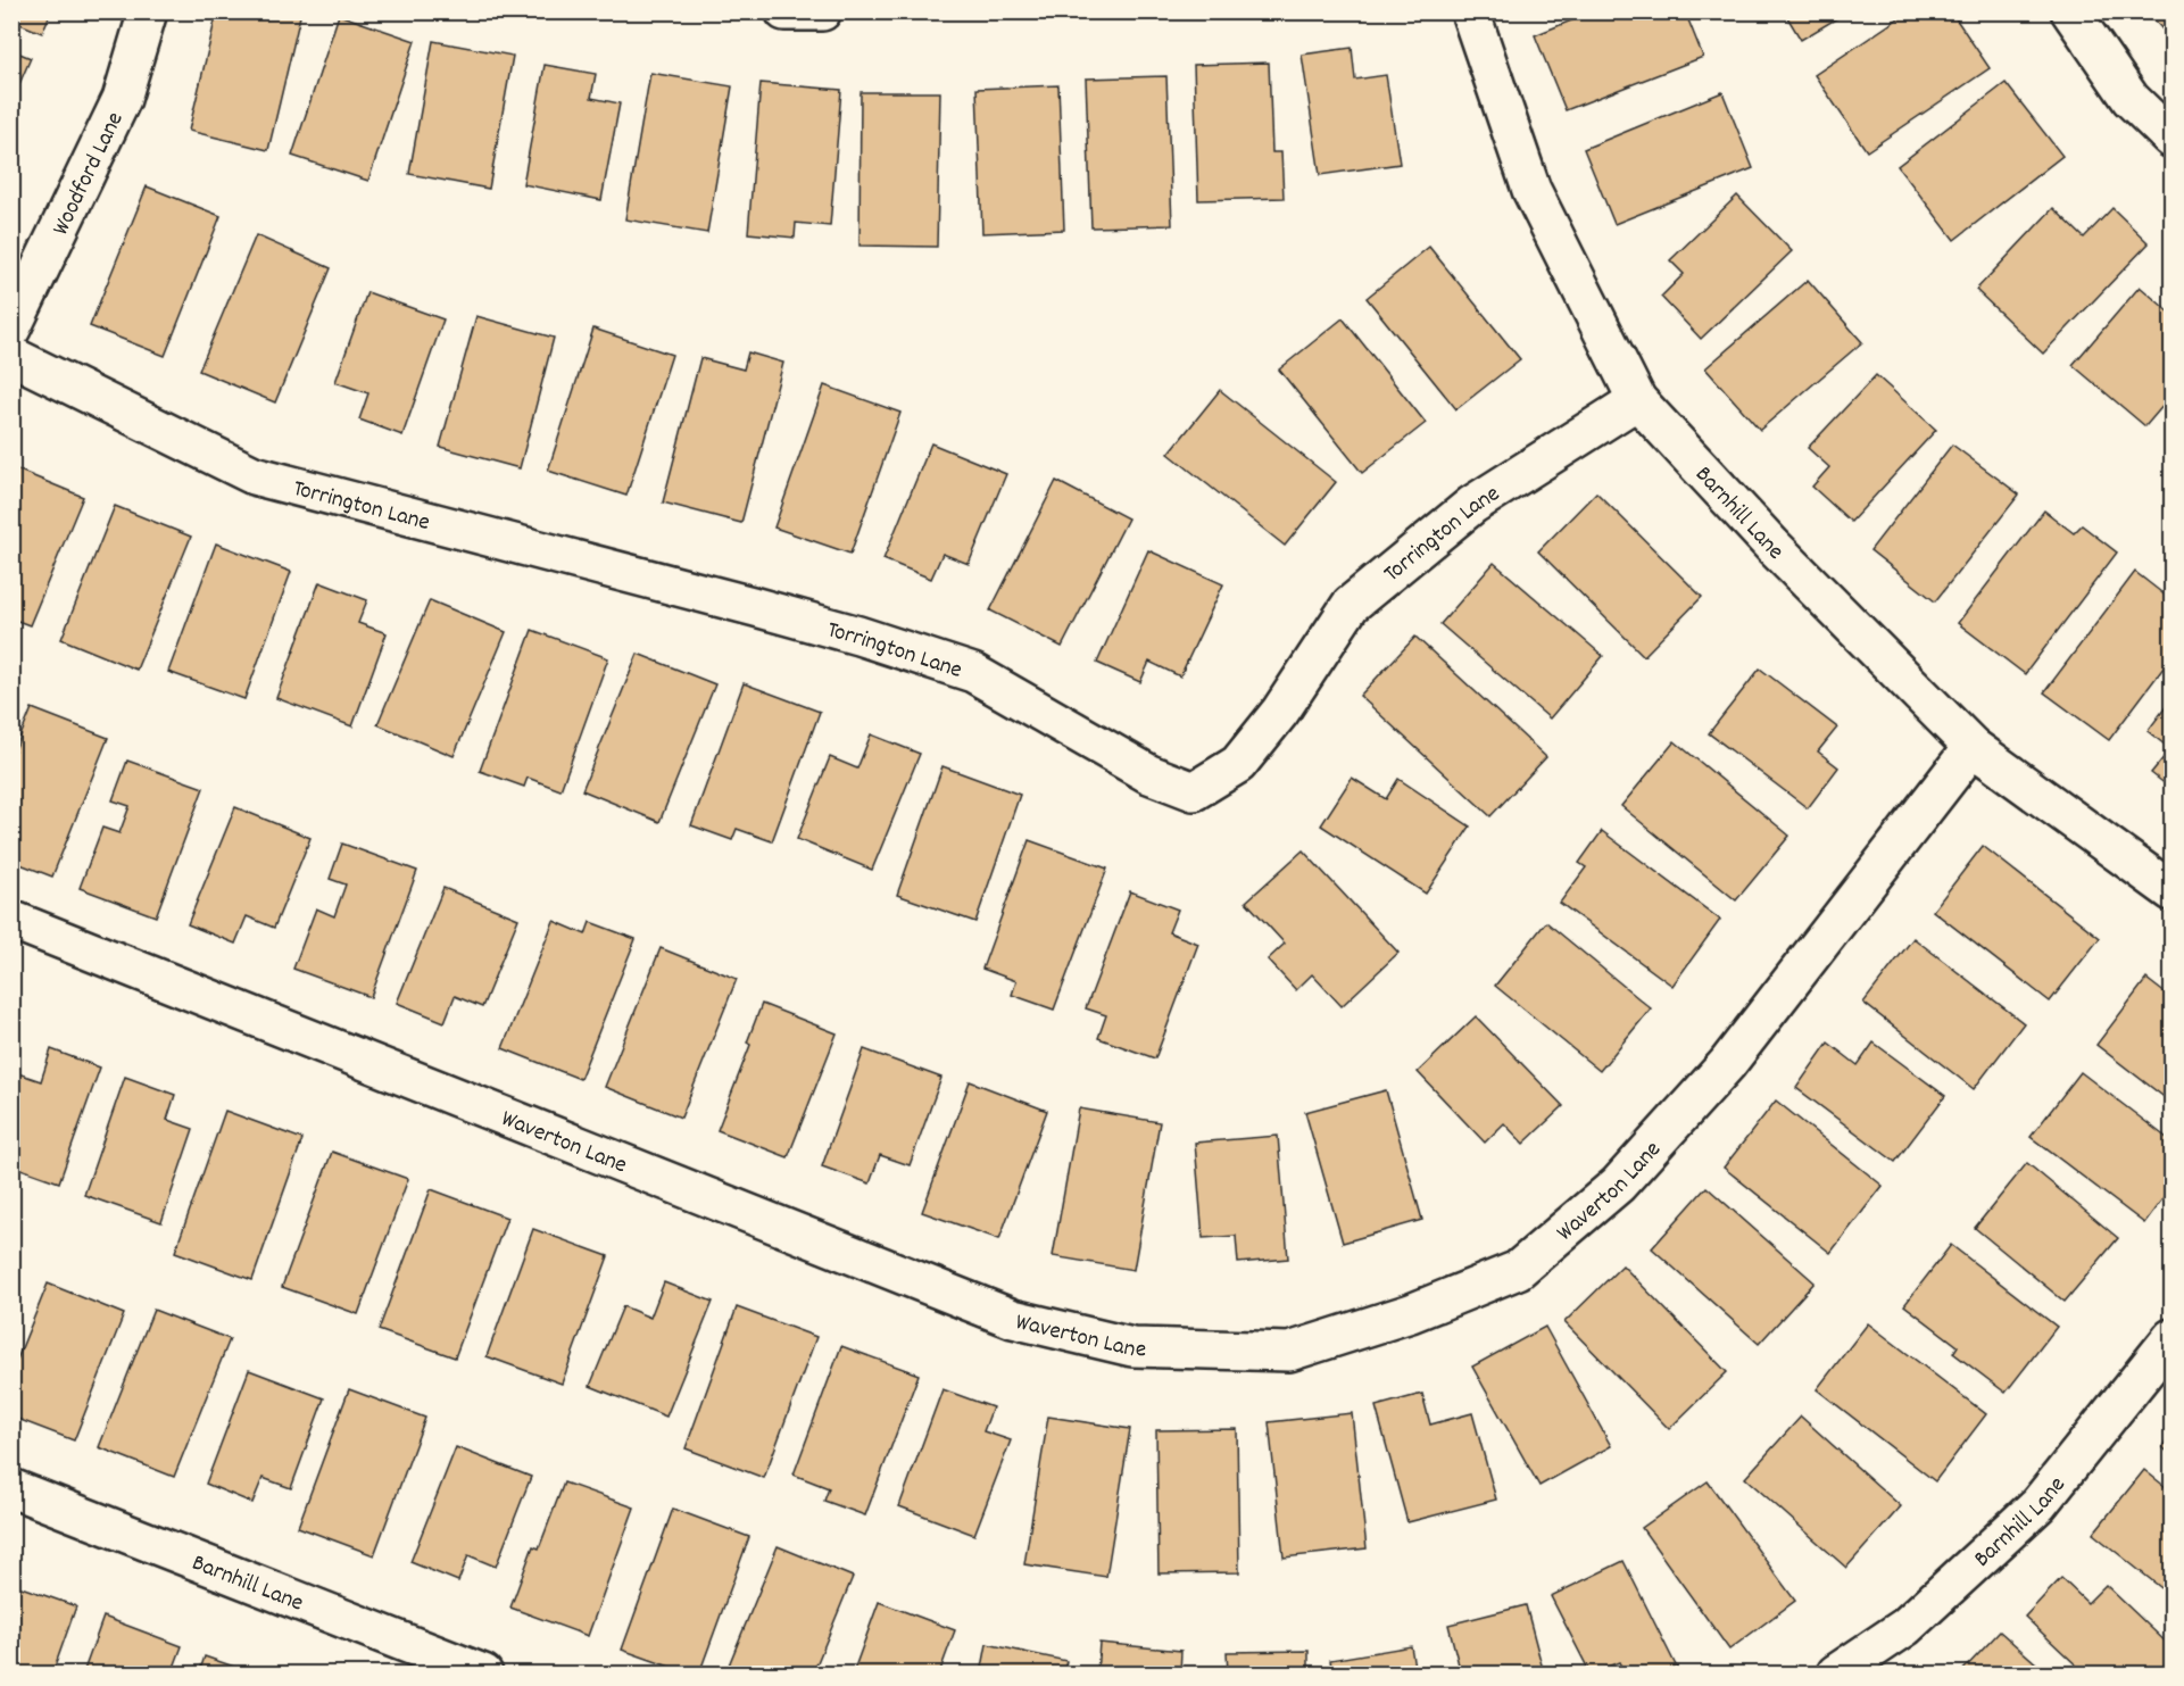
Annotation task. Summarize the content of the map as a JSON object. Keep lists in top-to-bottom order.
{
  "streets": {
    "street": [
      "Woodford Lane",
      "Torrington Lane",
      "Barnhill Lane",
      "Waverton Lane"
    ]
  },
  "crossings": [
    ["Torrington Lane", "Barnhill Lane"],
    ["Barnhill Lane", "Waverton Lane"]
  ]
}
